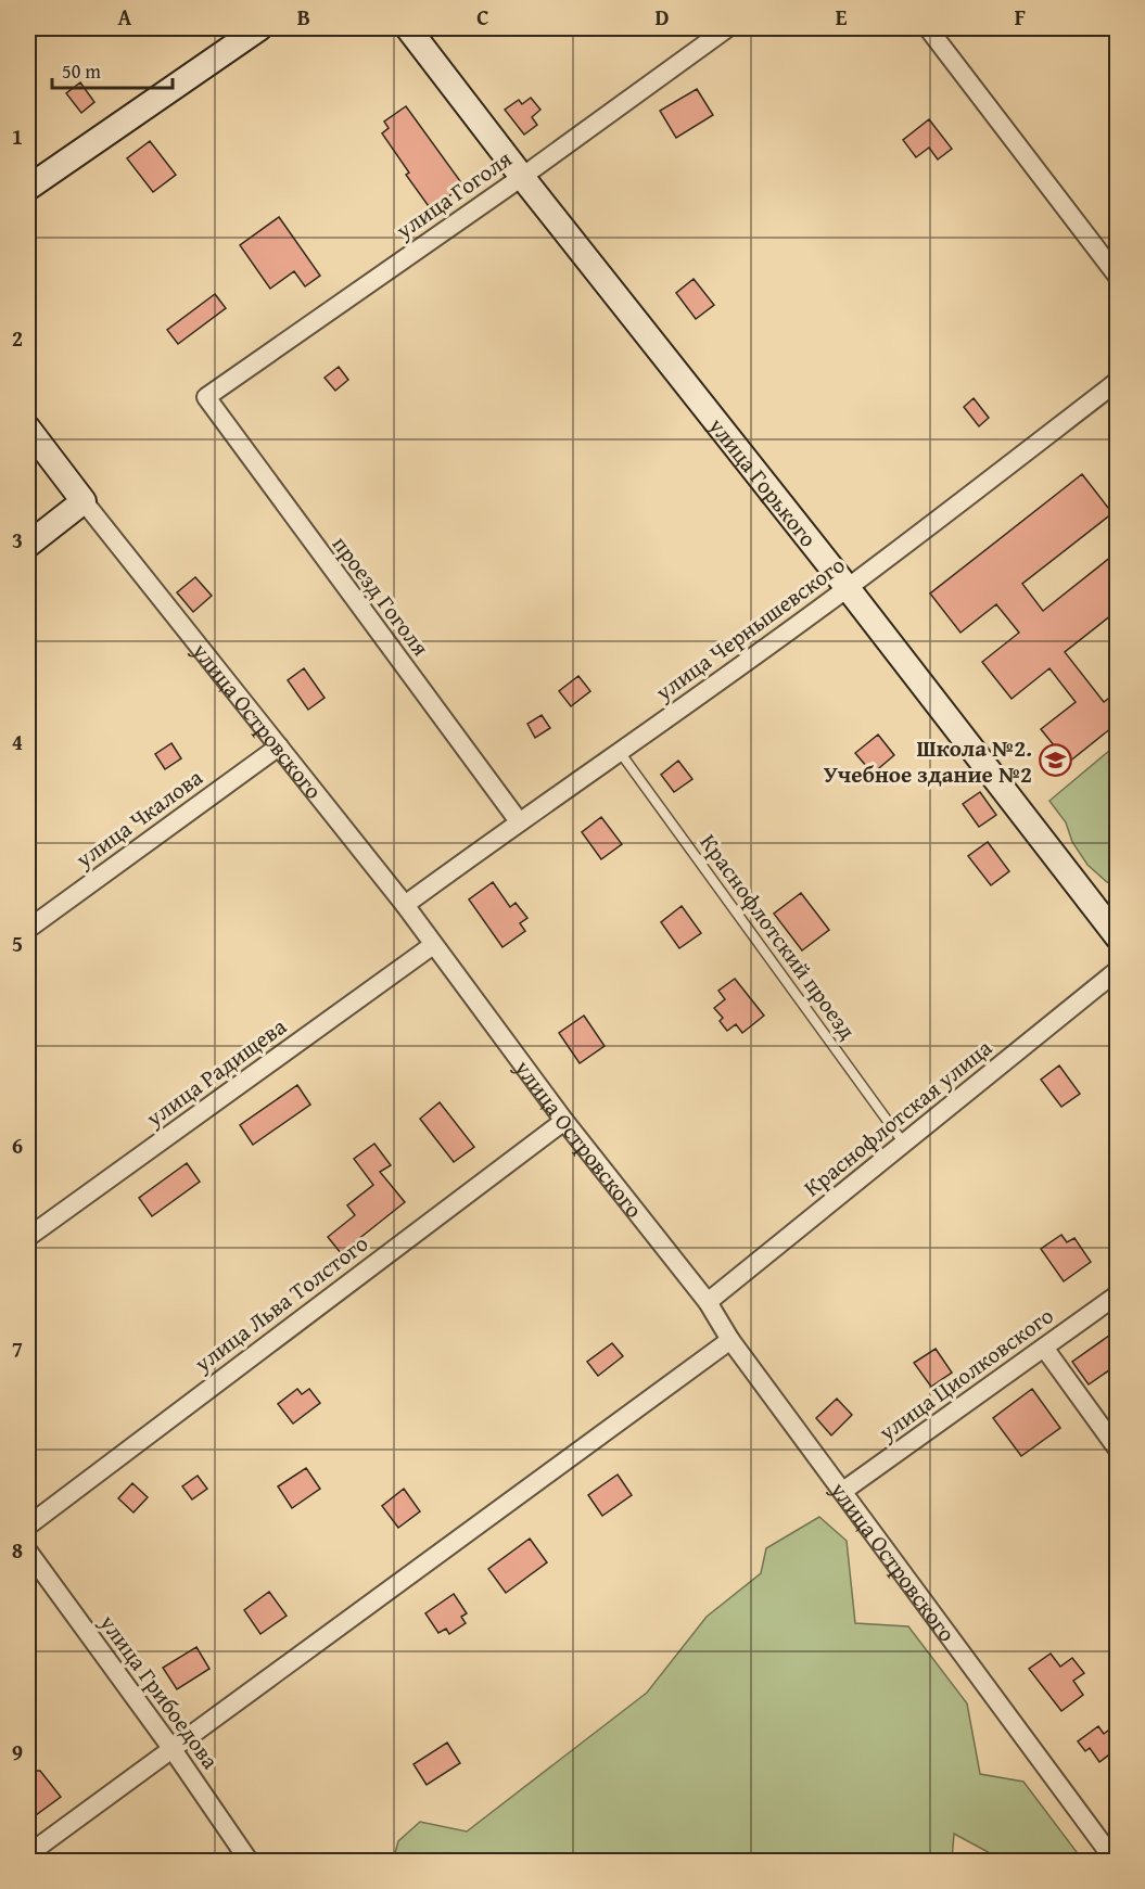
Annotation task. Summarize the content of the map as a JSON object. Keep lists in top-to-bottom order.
{
  "streets": {
    "street": [
      "улица Гоголя",
      "улица Горького",
      "проезд Гоголя",
      "улица Чернышевского",
      "улица Островского",
      "улица Чкалова",
      "улица Радищева",
      "Краснофлотская улица",
      "улица Льва Толстого",
      "улица Циолковского",
      "улица Грибоедова"
    ],
    "lane": ["Краснофлотский проезд"]
  },
  "crossings": [
    ["улица Гоголя", "улица Горького"],
    ["улица Гоголя", "проезд Гоголя"],
    ["улица Горького", "улица Чернышевского"],
    ["проезд Гоголя", "улица Чернышевского"],
    ["улица Чернышевского", "улица Островского"],
    ["улица Чернышевского", "Краснофлотский проезд"],
    ["улица Островского", "улица Чкалова"],
    ["улица Островского", "улица Радищева"],
    ["улица Островского", "Краснофлотская улица"],
    ["улица Островского", "улица Льва Толстого"],
    ["улица Островского", "улица Циолковского"],
    ["Краснофлотский проезд", "Краснофлотская улица"]
  ],
  "places": {
    "school or university": ["Школа №2. Учебное здание №2"]
  },
  "scale_bar": "50 m",
  "grid": {
    "columns": [
      "A",
      "B",
      "C",
      "D",
      "E",
      "F"
    ],
    "rows": [
      "1",
      "2",
      "3",
      "4",
      "5",
      "6",
      "7",
      "8",
      "9"
    ]
  }
}
